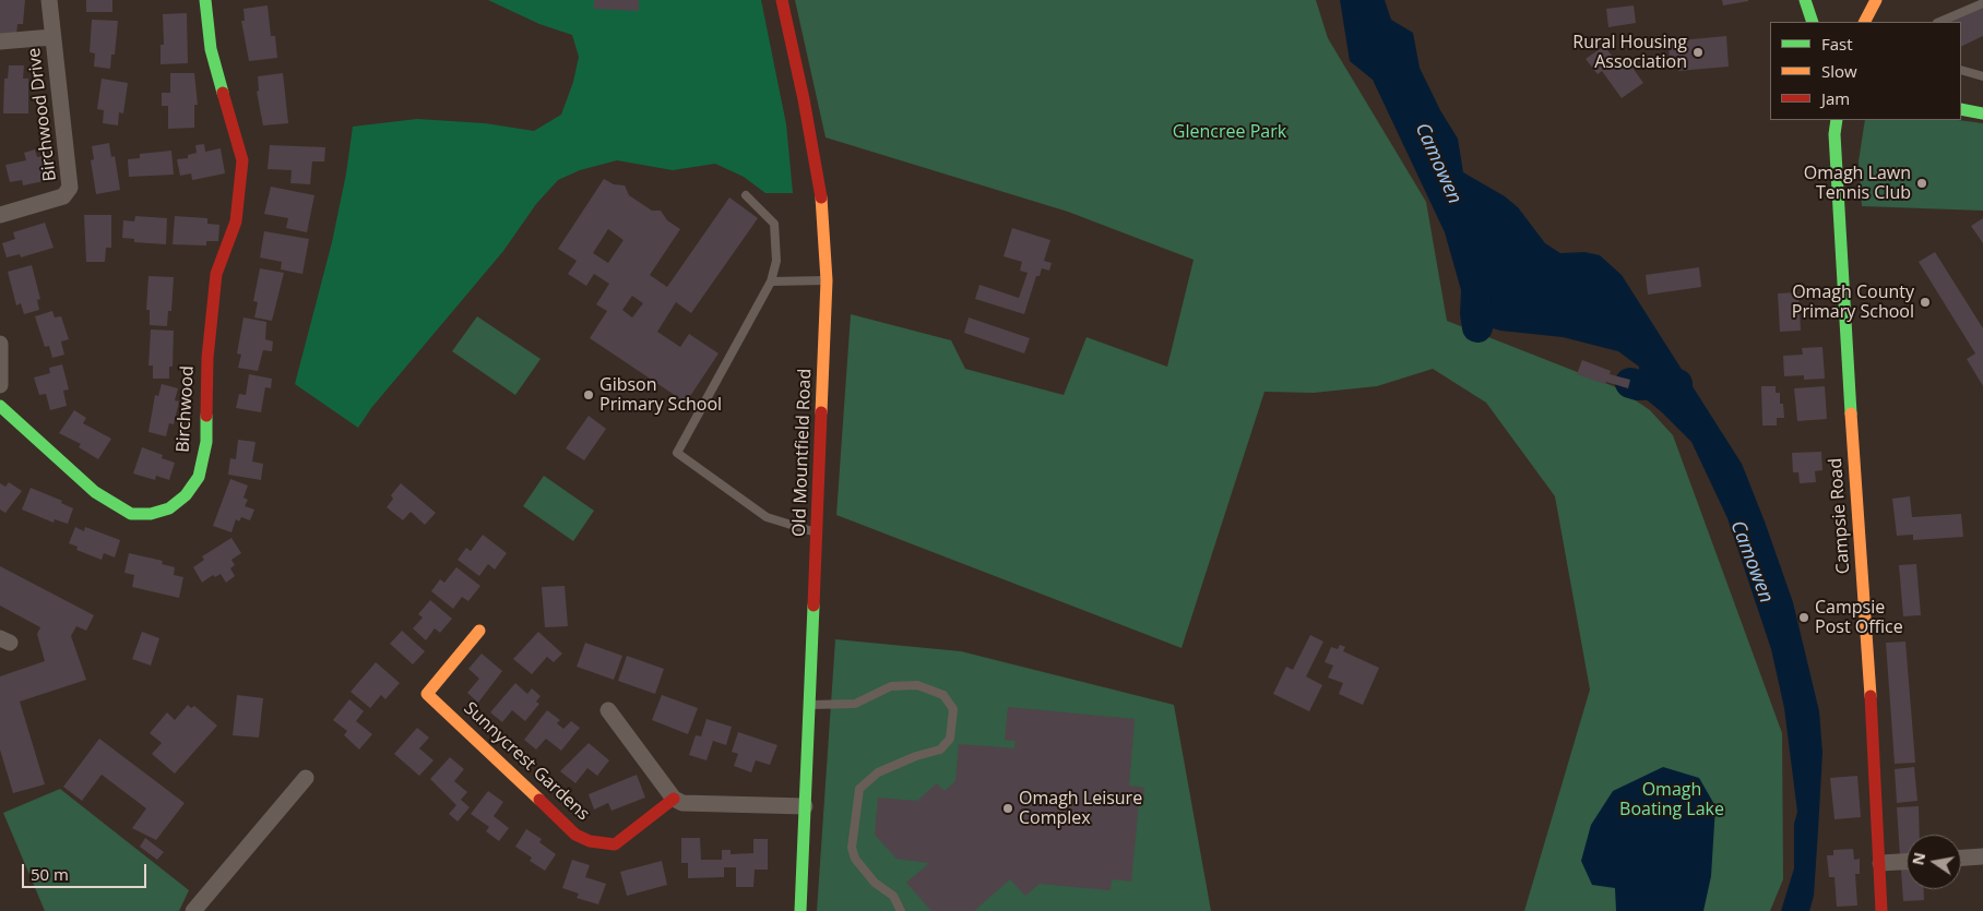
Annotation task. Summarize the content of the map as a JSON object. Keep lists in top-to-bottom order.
{
  "streets": {
    "main road": [
      "Birchwood",
      "Old Mountfield Road",
      "Campsie Road",
      "Sunnycrest Gardens"
    ],
    "street": ["Birchwood Drive"]
  },
  "water": ["Camowen"],
  "parks": ["Glencree Park", "Omagh Boating Lake"],
  "places": [
    "Rural Housing Association",
    "Omagh Lawn Tennis Club",
    "Omagh County Primary School",
    "Gibson Primary School",
    "Campsie Post Office",
    "Omagh Leisure Complex"
  ],
  "legend": ["Fast", "Slow", "Jam"],
  "scale_bar": "50 m",
  "north": "left"
}
